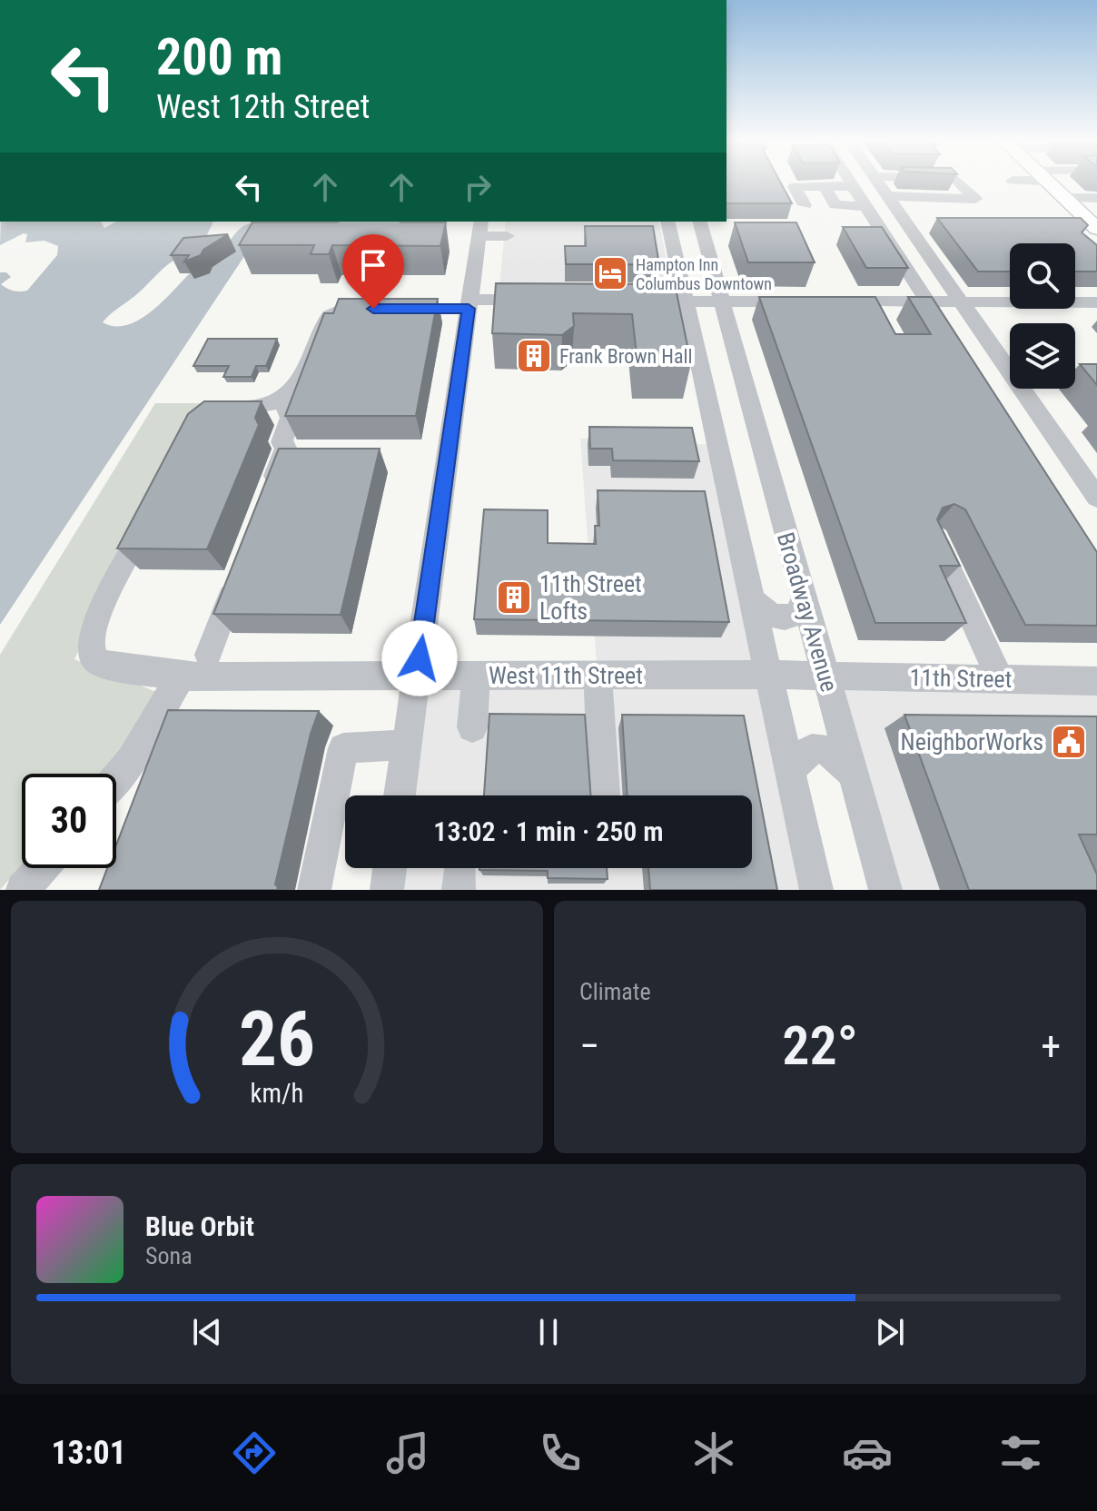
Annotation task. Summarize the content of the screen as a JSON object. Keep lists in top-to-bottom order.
{
  "streets": {
    "street": ["Broadway Avenue", "West 11th Street", "11th Street"]
  },
  "crossings": [
    ["Broadway Avenue", "West 11th Street"],
    ["Broadway Avenue", "11th Street"],
    ["West 11th Street", "11th Street"]
  ],
  "places": {
    "hotel": ["Hampton Inn Columbus Downtown"],
    "building": ["Frank Brown Hall", "11th Street Lofts"],
    "public building": ["NeighborWorks"]
  },
  "page": {
    "turn": ["200 m", "West 12th Street"],
    "limit": "30",
    "trip": "13:02 · 1 min · 250 m",
    "tile": "Climate",
    "heat": ["−", "22°", "+"],
    "song": ["Blue Orbit", "Sona"],
    "tabs": "13:01",
    "gauge": ["26", "km/h"]
  }
}
